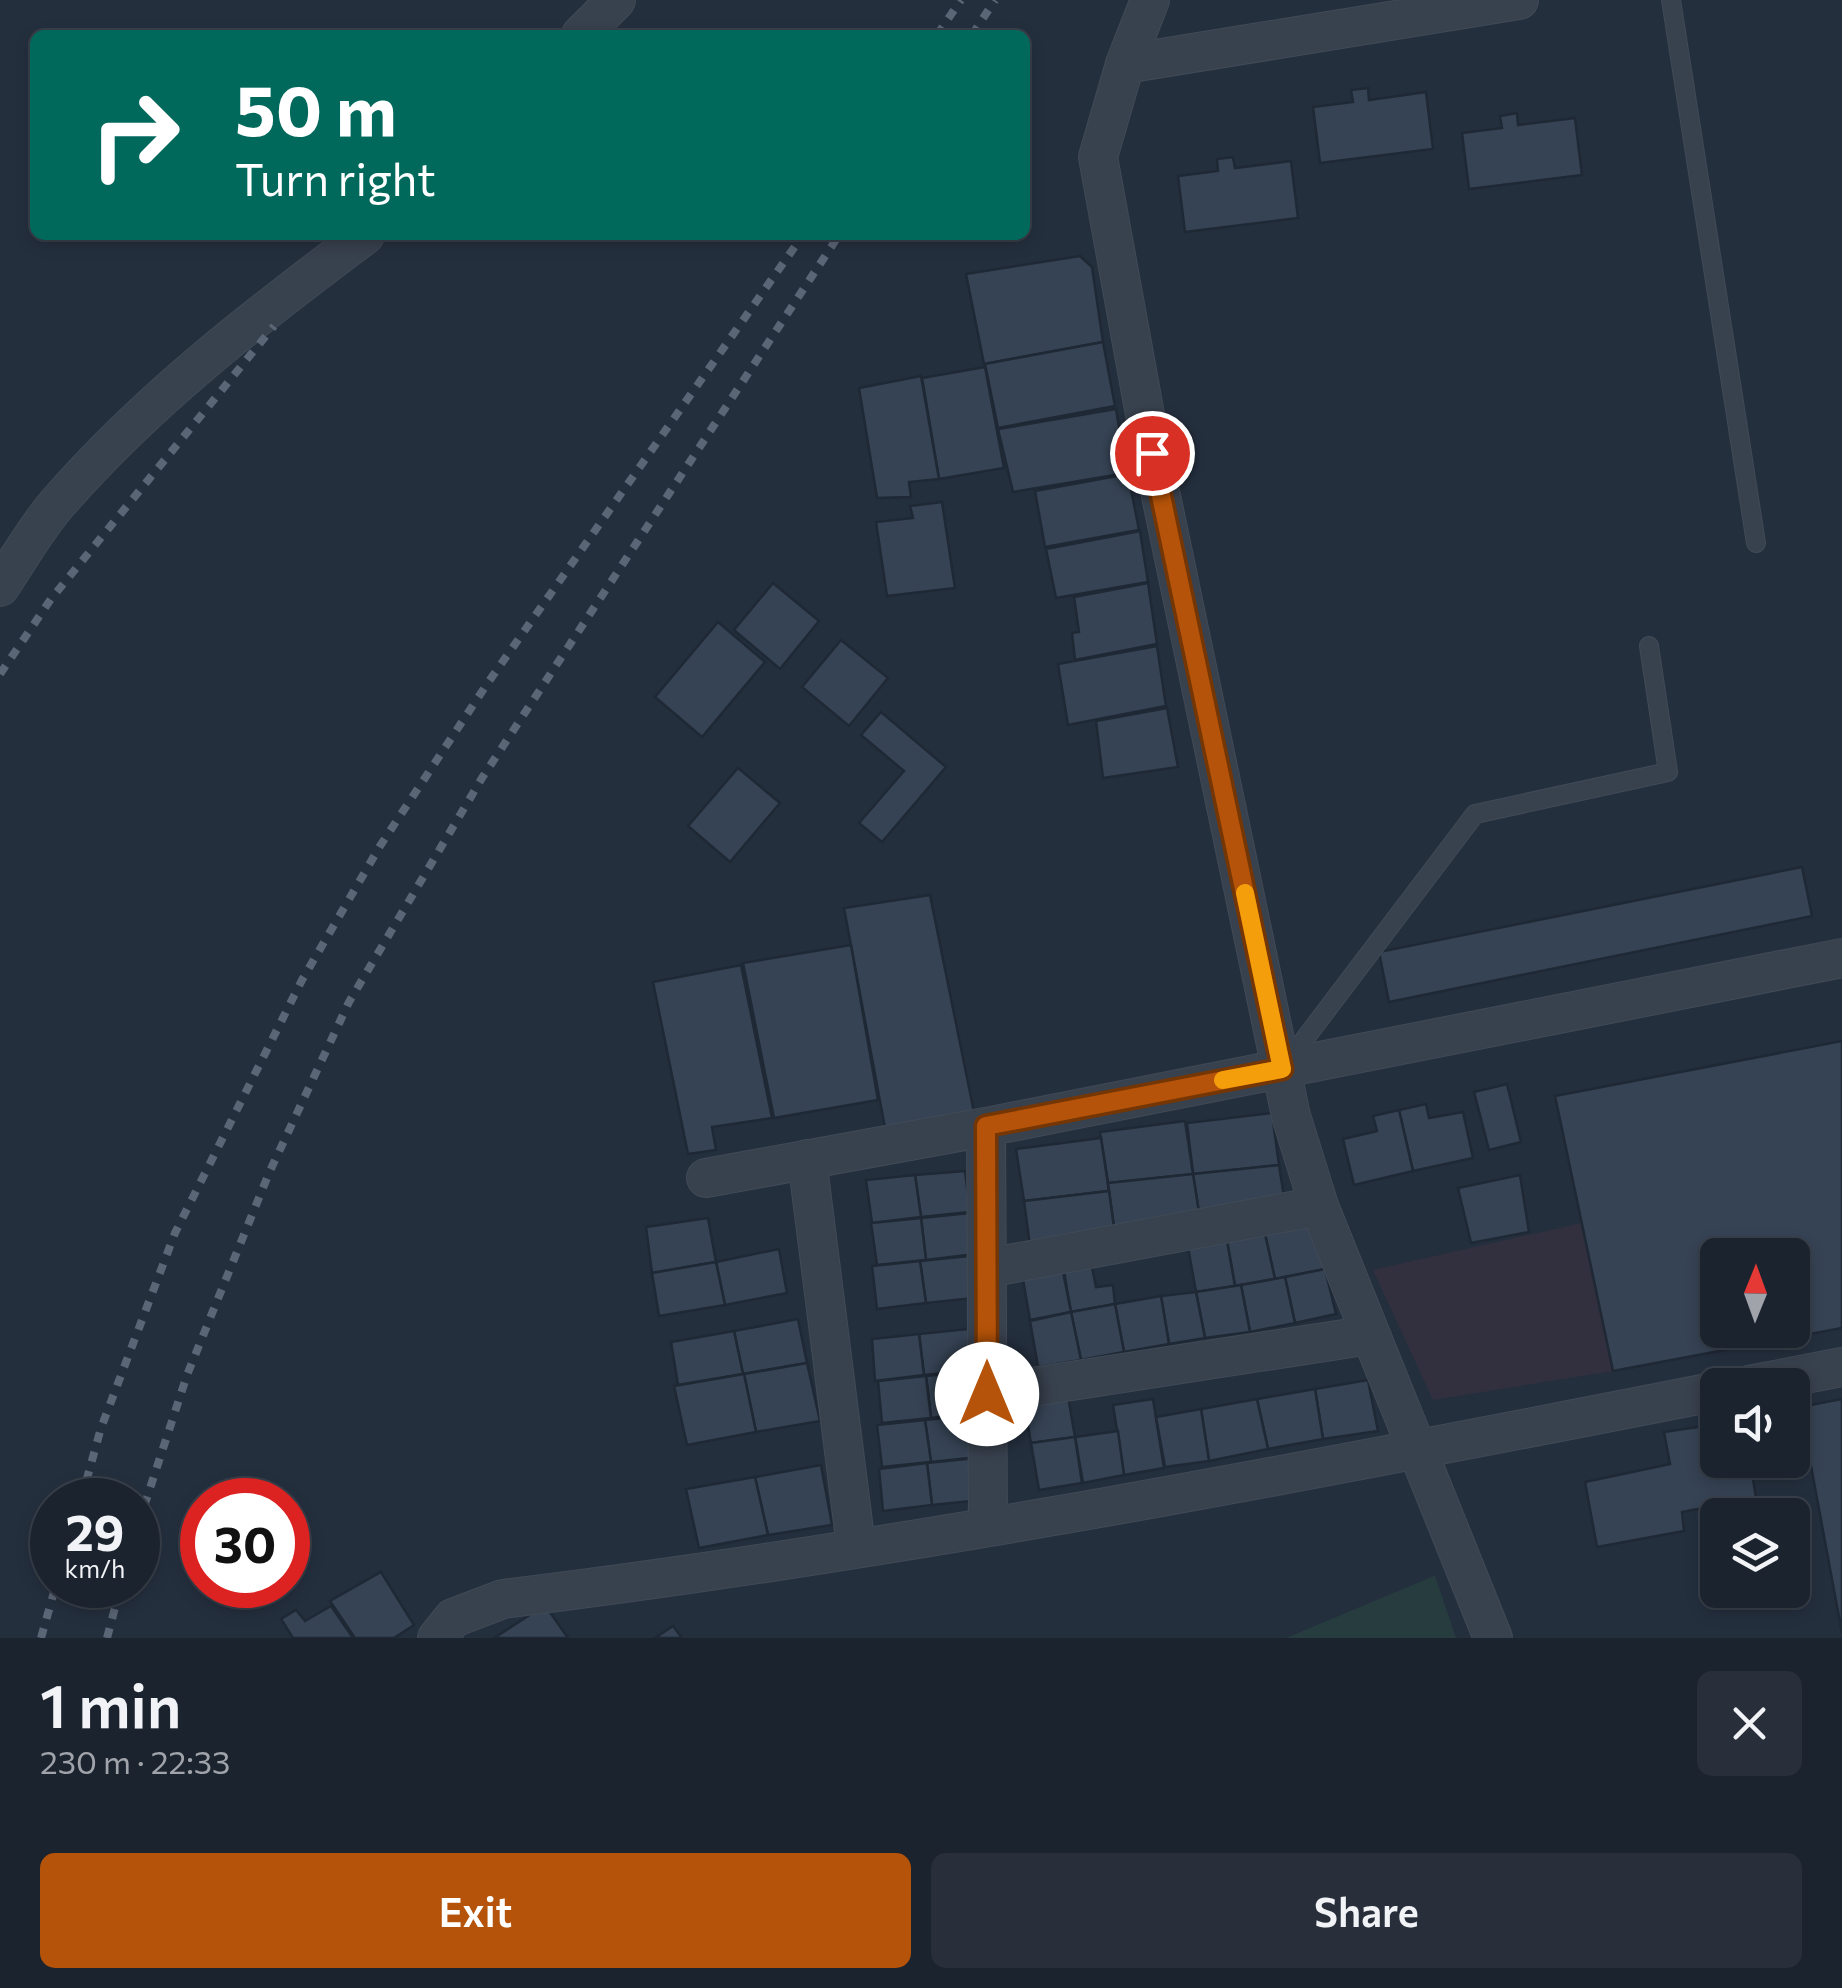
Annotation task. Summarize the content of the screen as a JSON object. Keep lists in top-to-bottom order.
{
  "north": "top",
  "page": {
    "turn": ["50 m", "Turn right"],
    "speed": "29 km/h",
    "limit": "30",
    "heading": ["1 min", "230 m · 22:33"],
    "buttons": ["Exit", "Share"]
  }
}
